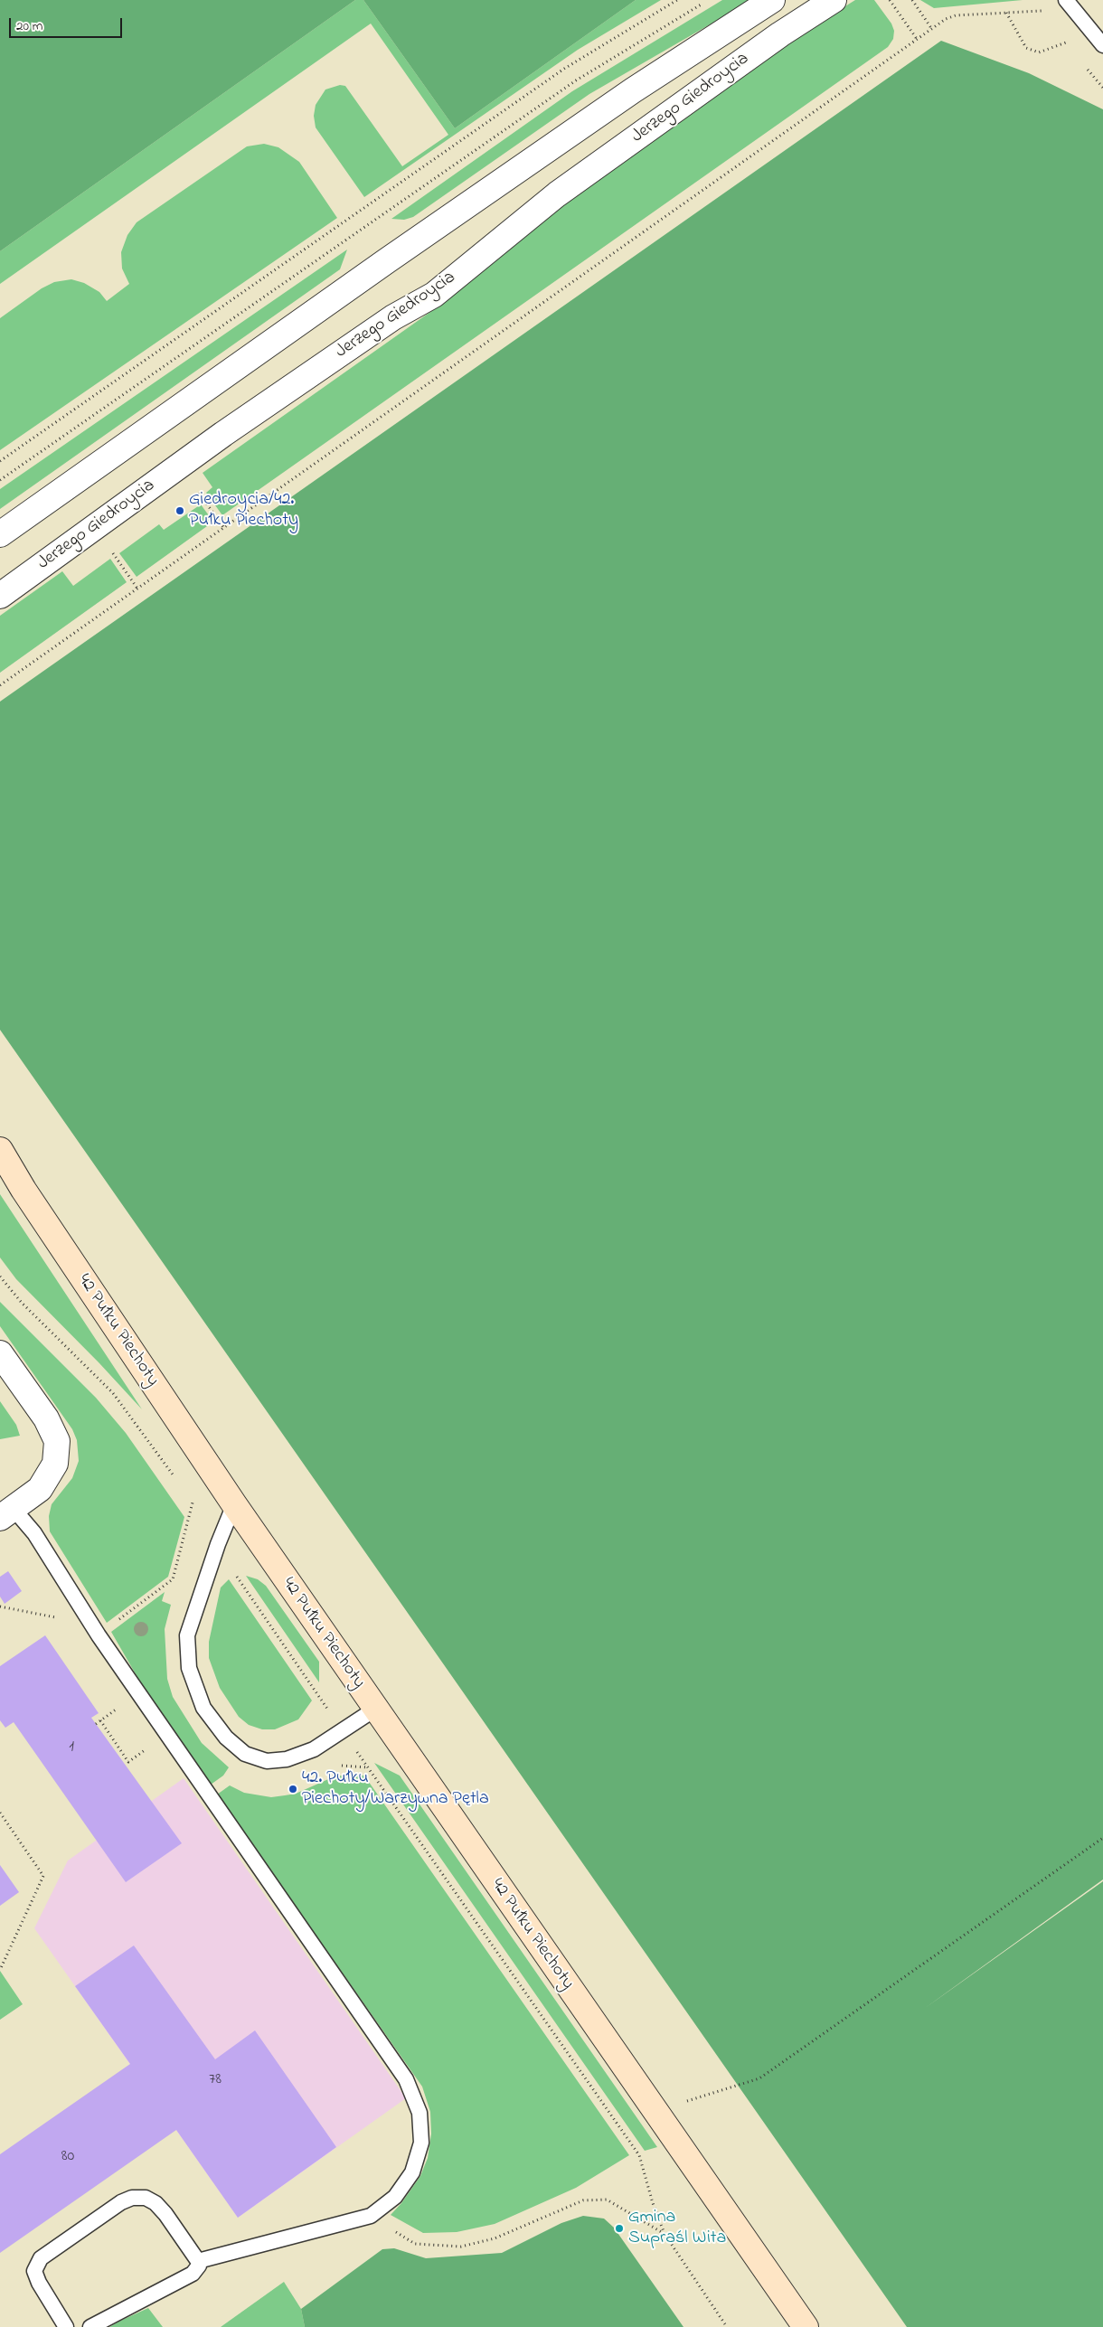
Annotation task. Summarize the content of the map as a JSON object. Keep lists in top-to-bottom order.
{
  "streets": {
    "street": ["Jerzego Giedroycia", "42 Pułku Piechoty"]
  },
  "places": ["Giedroycia/42. Pułku Piechoty", "42. Pułku Piechoty/Warzywna Pętla", "Gmina Supraśl Wita"],
  "house_numbers": ["1", "78", "80"],
  "scale_bar": "20 m"
}
